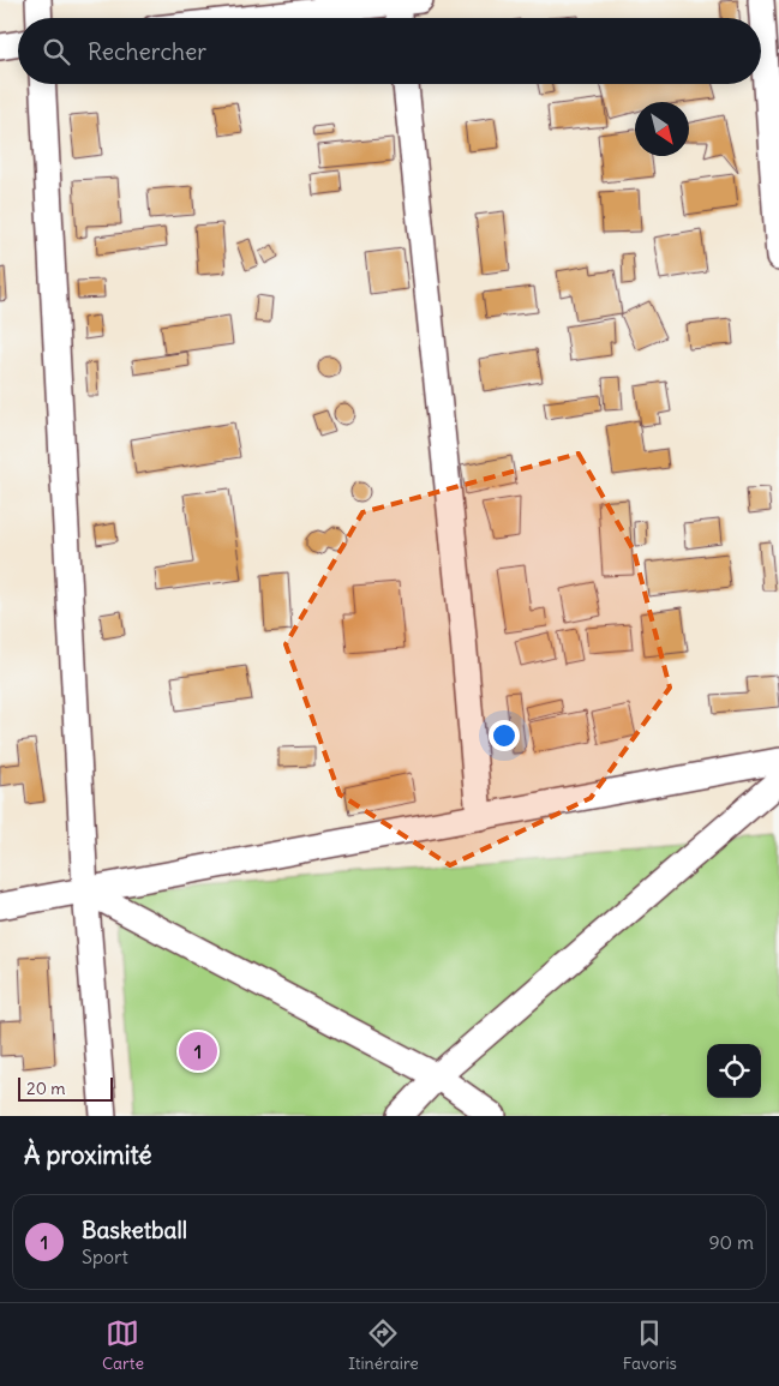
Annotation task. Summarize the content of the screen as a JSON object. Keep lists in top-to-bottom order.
{
  "scale_bar": "20 m",
  "north": "bottom right",
  "page": {
    "search": "Rechercher",
    "pins": "1",
    "scale": "20 m",
    "heading": "À proximité",
    "list": [
      {
        "mark": "1",
        "name": "Basketball",
        "note": "Sport",
        "value": "90 m"
      }
    ],
    "nav": ["Carte", "Itinéraire", "Favoris"]
  }
}
